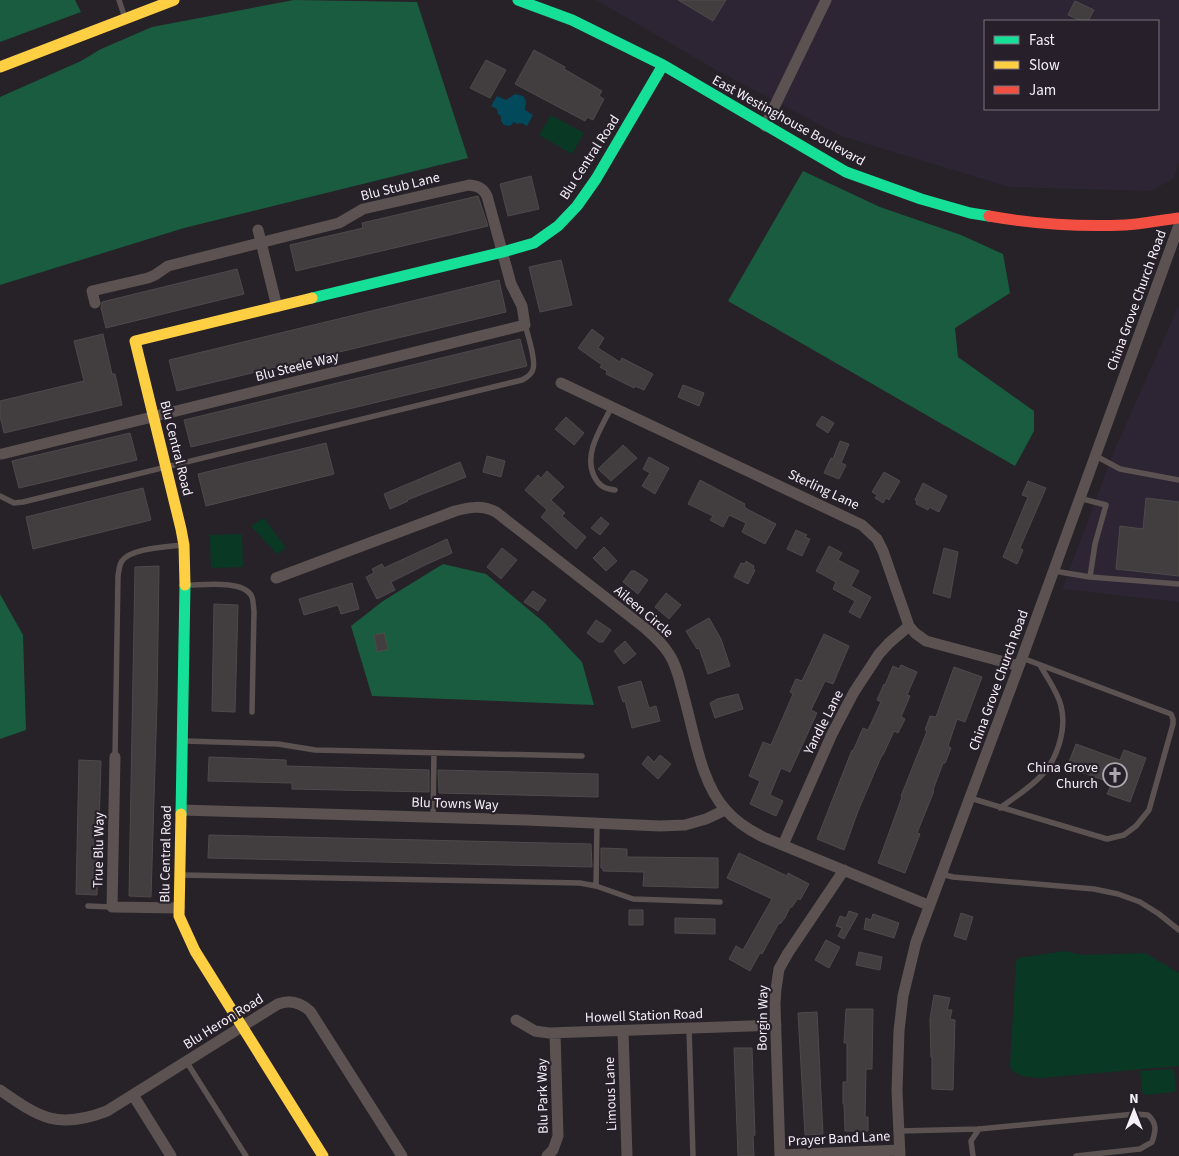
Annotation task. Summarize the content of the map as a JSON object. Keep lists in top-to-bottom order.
{
  "streets": {
    "street": [
      "East Westinghouse Boulevard",
      "Blu Central Road",
      "Blu Stub Lane",
      "China Grove Church Road",
      "Blu Steele Way",
      "Sterling Lane",
      "Aileen Circle",
      "Yandle Lane",
      "Blu Towns Way",
      "True Blu Way",
      "Howell Station Road",
      "Borgin Way",
      "Blu Heron Road",
      "Limous Lane",
      "Blu Park Way",
      "Prayer Band Lane"
    ]
  },
  "crossings": [
    ["East Westinghouse Boulevard", "Blu Central Road"],
    ["Blu Central Road", "Blu Stub Lane"],
    ["Blu Central Road", "Blu Steele Way"],
    ["Blu Central Road", "Blu Towns Way"],
    ["Blu Central Road", "True Blu Way"],
    ["Blu Central Road", "Blu Heron Road"],
    ["China Grove Church Road", "Aileen Circle"],
    ["China Grove Church Road", "Prayer Band Lane"],
    ["Sterling Lane", "Yandle Lane"],
    ["Aileen Circle", "Yandle Lane"],
    ["Aileen Circle", "Blu Towns Way"],
    ["Aileen Circle", "Borgin Way"],
    ["Howell Station Road", "Borgin Way"],
    ["Howell Station Road", "Limous Lane"],
    ["Howell Station Road", "Blu Park Way"],
    ["Borgin Way", "Prayer Band Lane"]
  ],
  "places": {
    "church": ["China Grove Church"]
  },
  "legend": ["Fast", "Slow", "Jam"],
  "north": "top"
}
